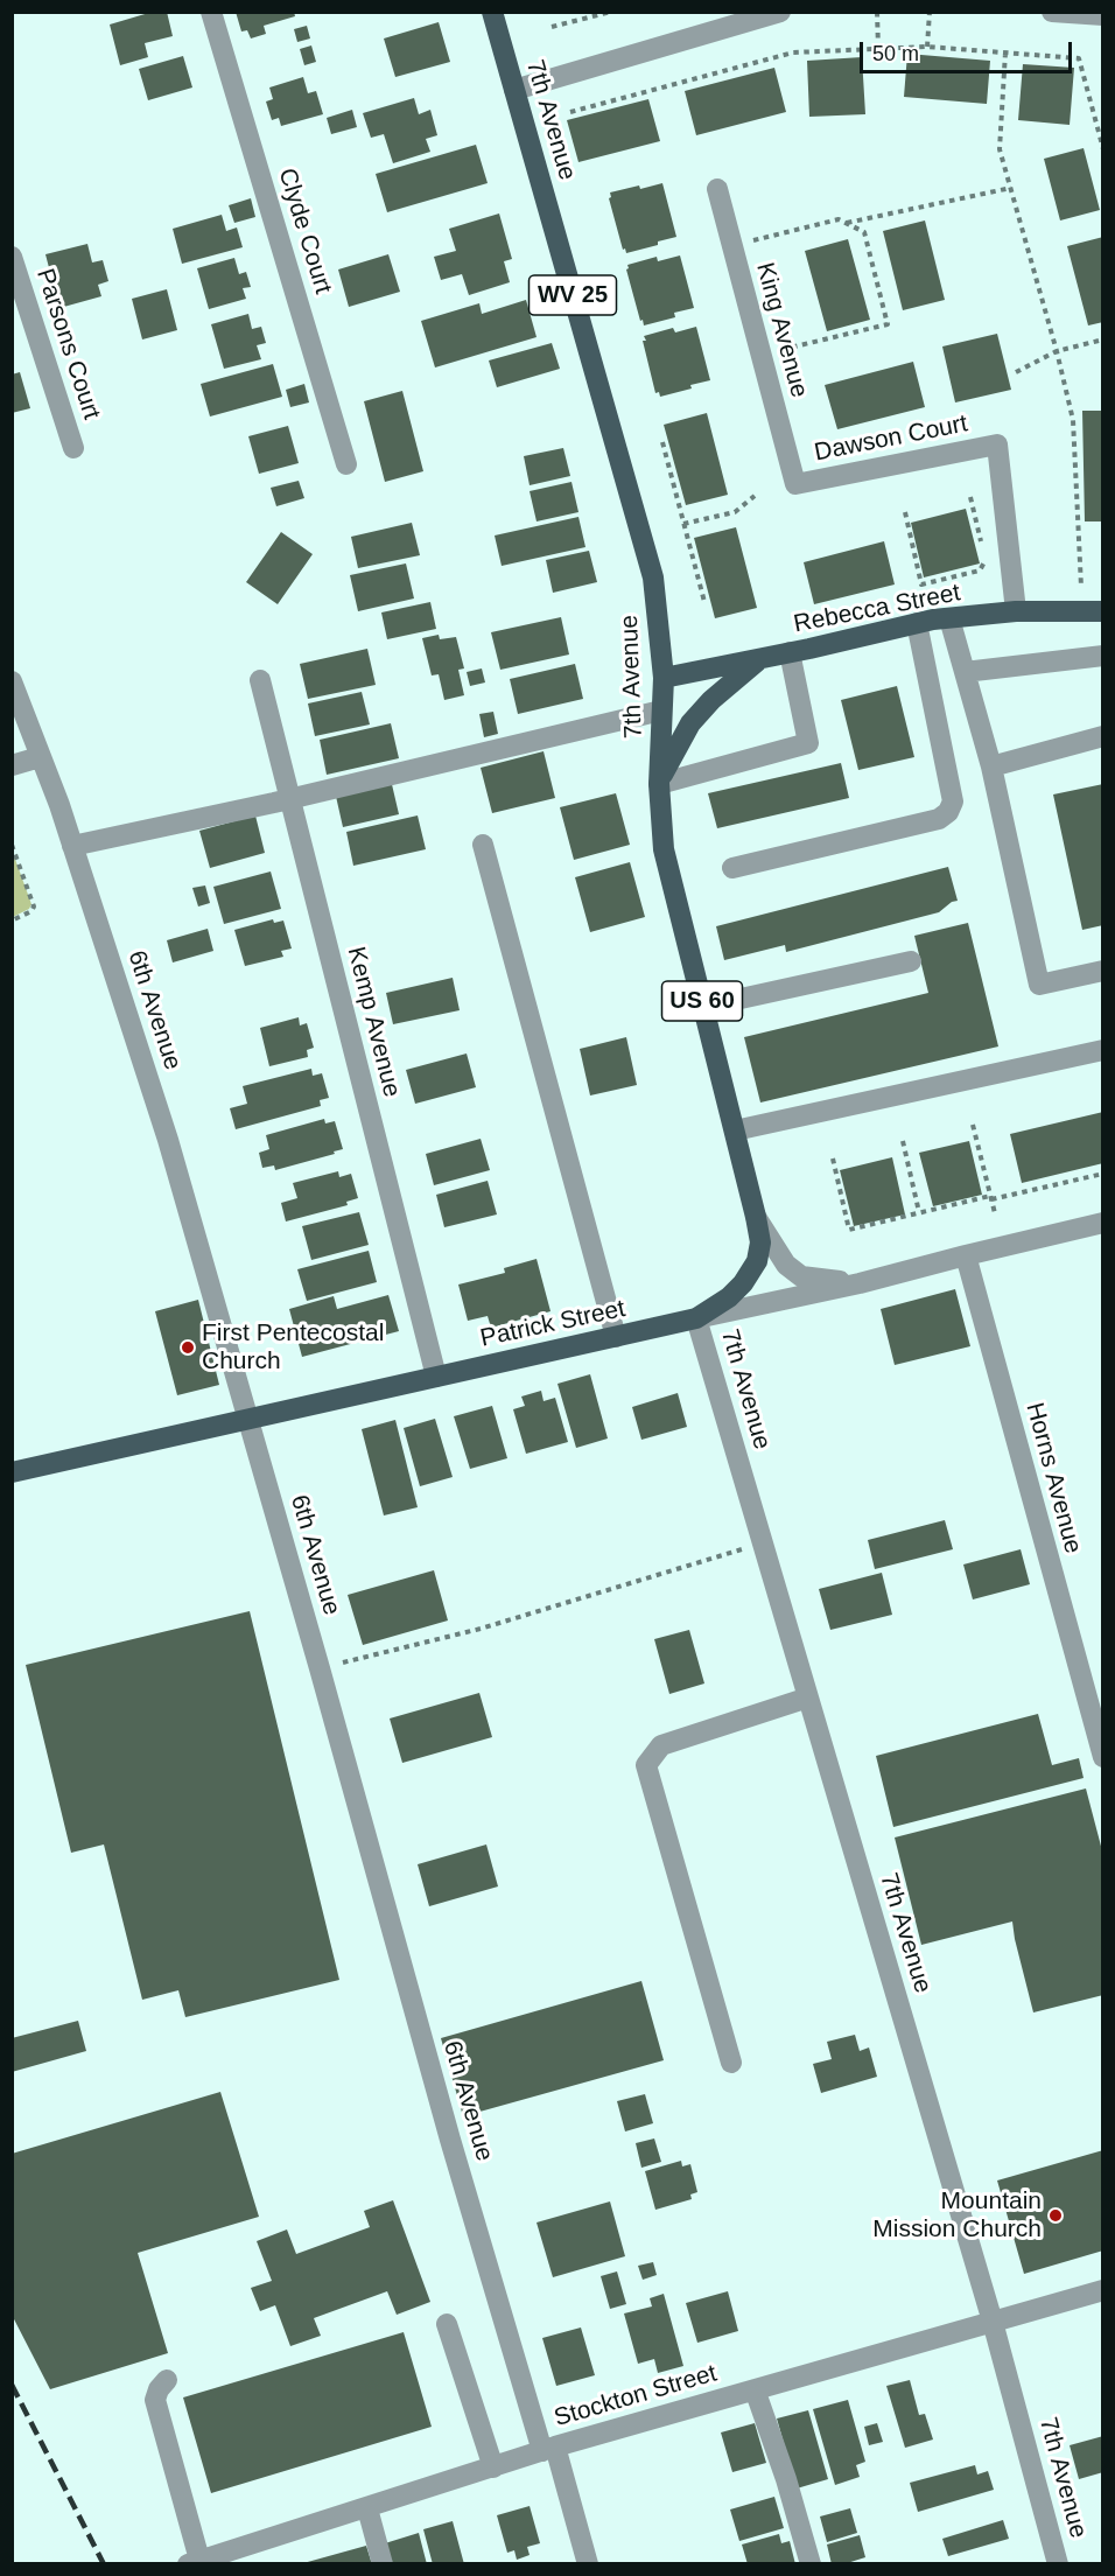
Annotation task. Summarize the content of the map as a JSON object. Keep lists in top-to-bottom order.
{
  "streets": {
    "main road": [
      "7th Avenue",
      "WV 25",
      "Rebecca Street",
      "US 60",
      "Patrick Street"
    ],
    "street": [
      "Clyde Court",
      "King Avenue",
      "Parsons Court",
      "Dawson Court",
      "6th Avenue",
      "Kemp Avenue",
      "Horns Avenue",
      "Stockton Street"
    ]
  },
  "crossings": [
    ["7th Avenue", "Rebecca Street"],
    ["7th Avenue", "US 60"],
    ["7th Avenue", "Patrick Street"],
    ["7th Avenue", "Stockton Street"],
    ["King Avenue", "Dawson Court"],
    ["Dawson Court", "Rebecca Street"],
    ["US 60", "Patrick Street"],
    ["6th Avenue", "Patrick Street"],
    ["6th Avenue", "Stockton Street"],
    ["Kemp Avenue", "Patrick Street"],
    ["Patrick Street", "Horns Avenue"]
  ],
  "places": ["First Pentecostal Church", "Mountain Mission Church"],
  "scale_bar": "50 m"
}
